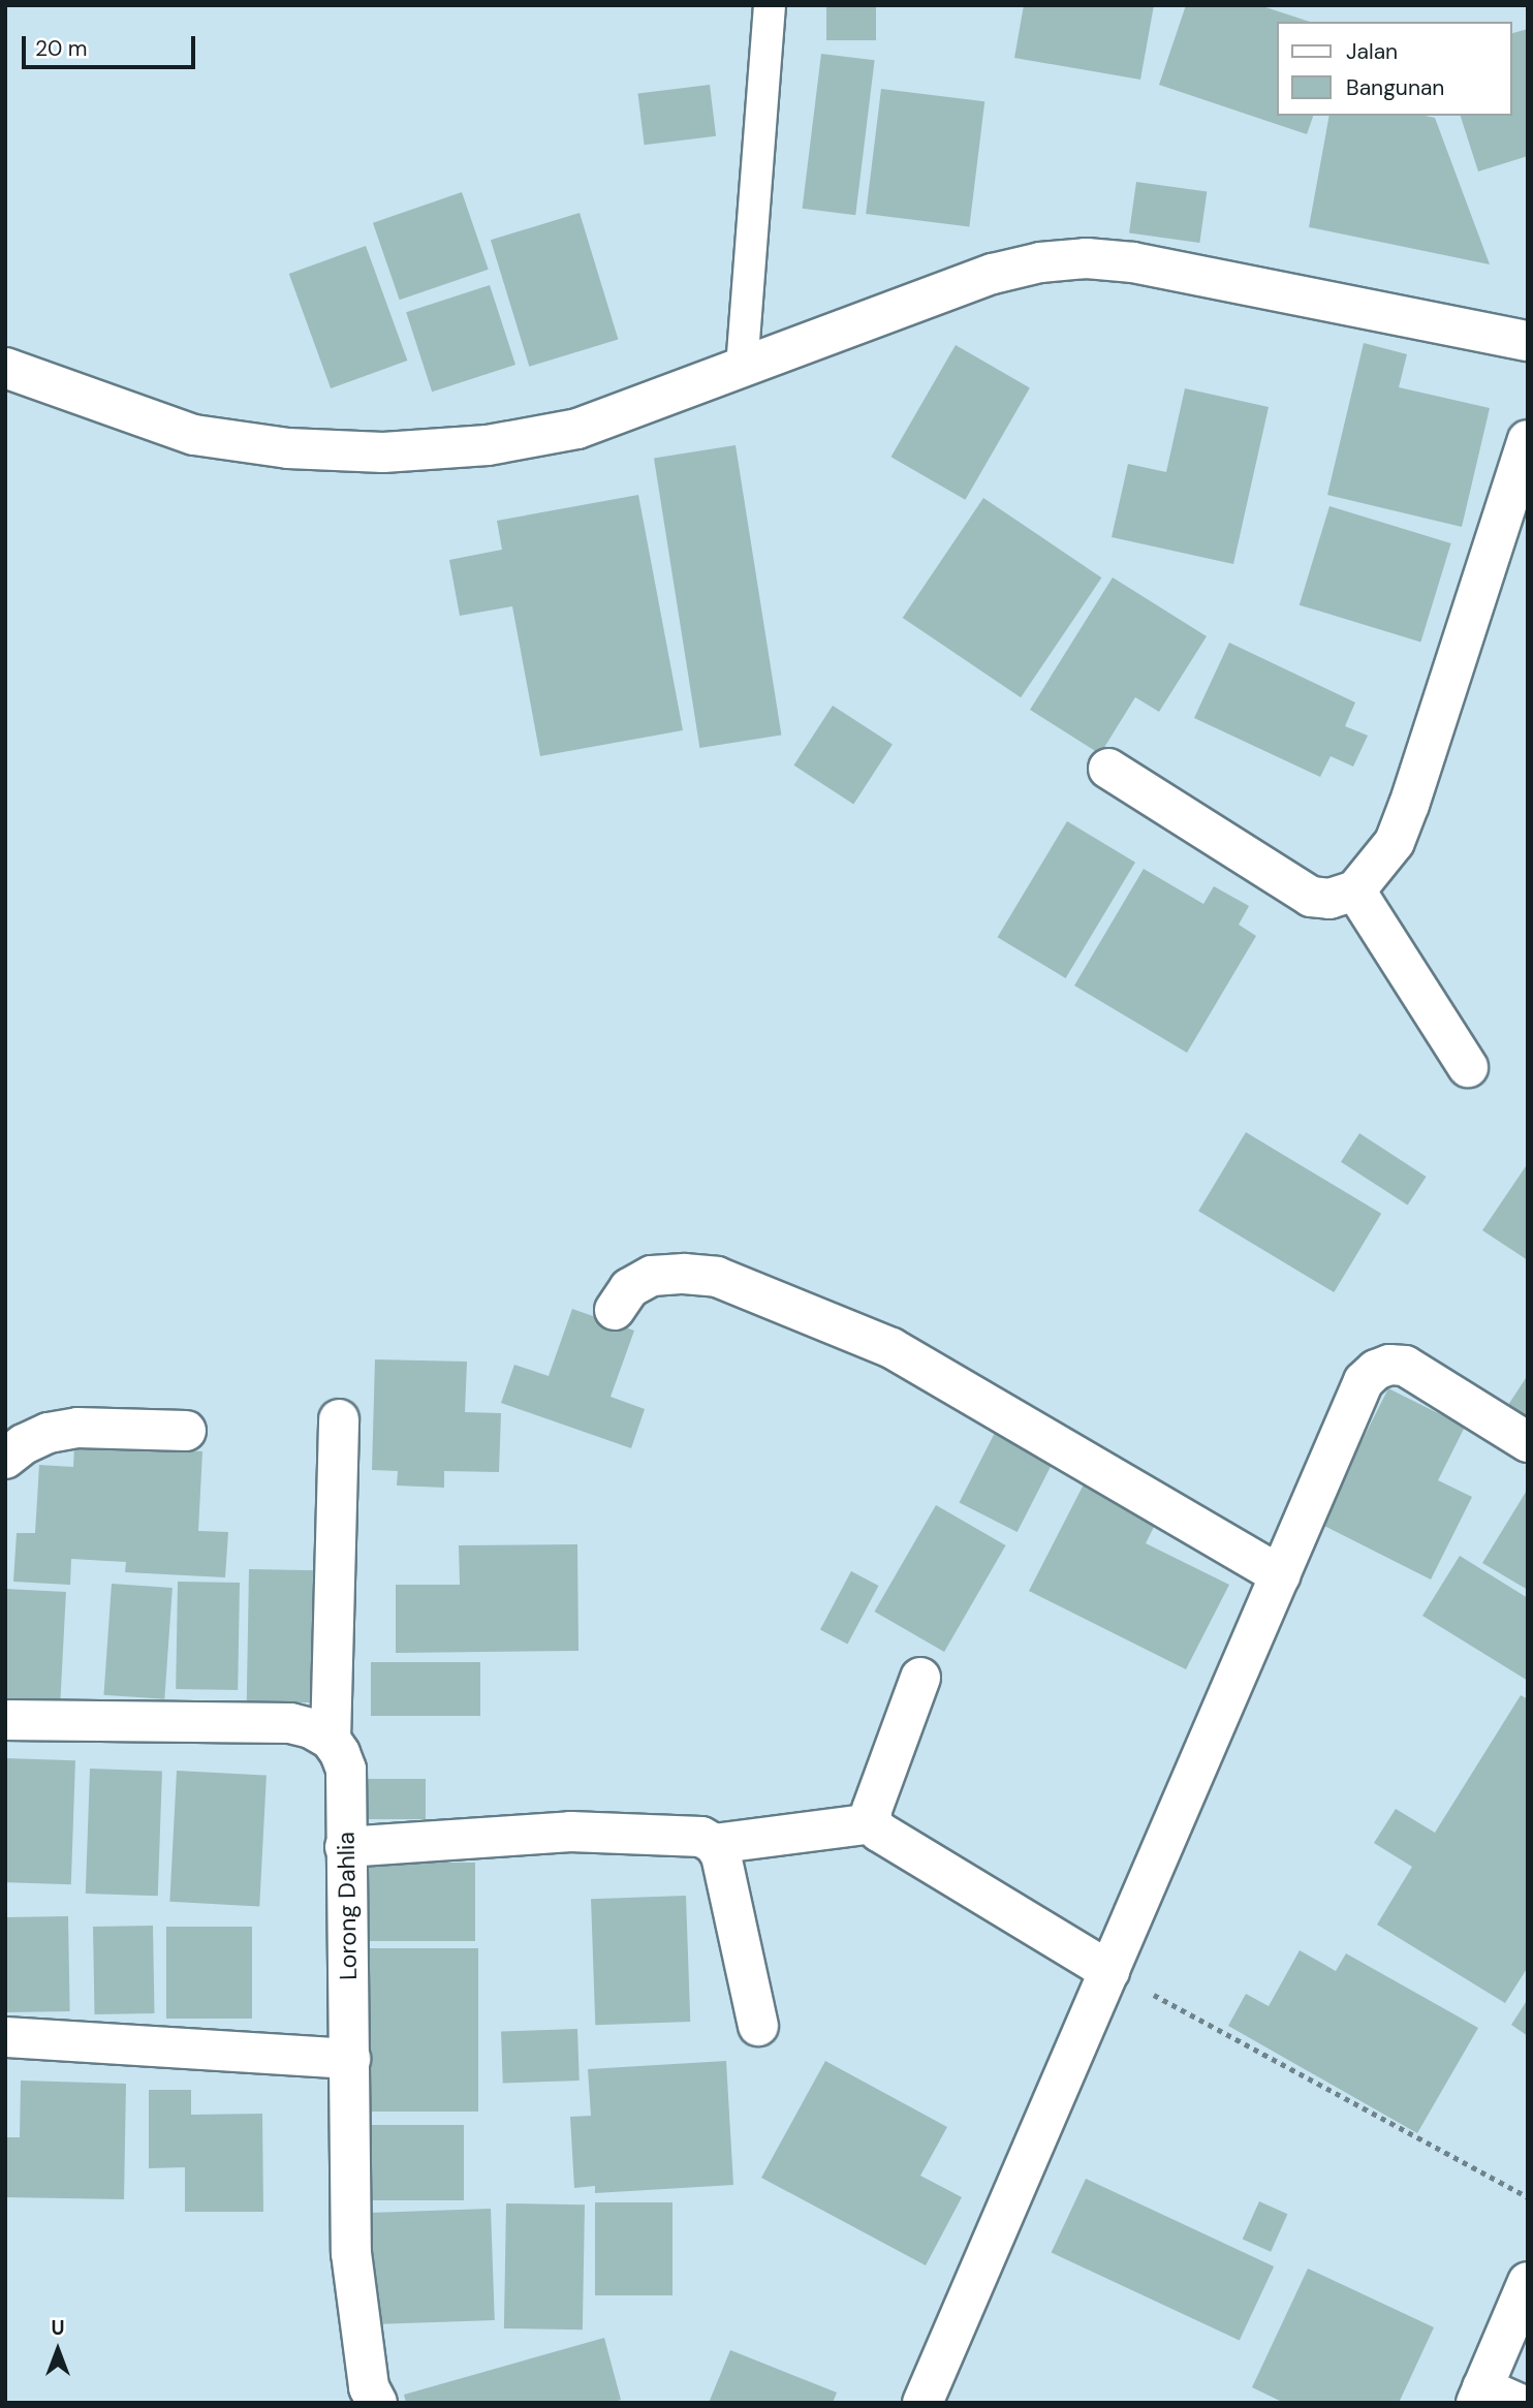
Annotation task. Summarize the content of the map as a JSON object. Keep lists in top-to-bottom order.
{
  "streets": {
    "street": ["Lorong Dahlia"]
  },
  "legend": ["Jalan", "Bangunan"],
  "scale_bar": "20 m",
  "north": "top"
}
